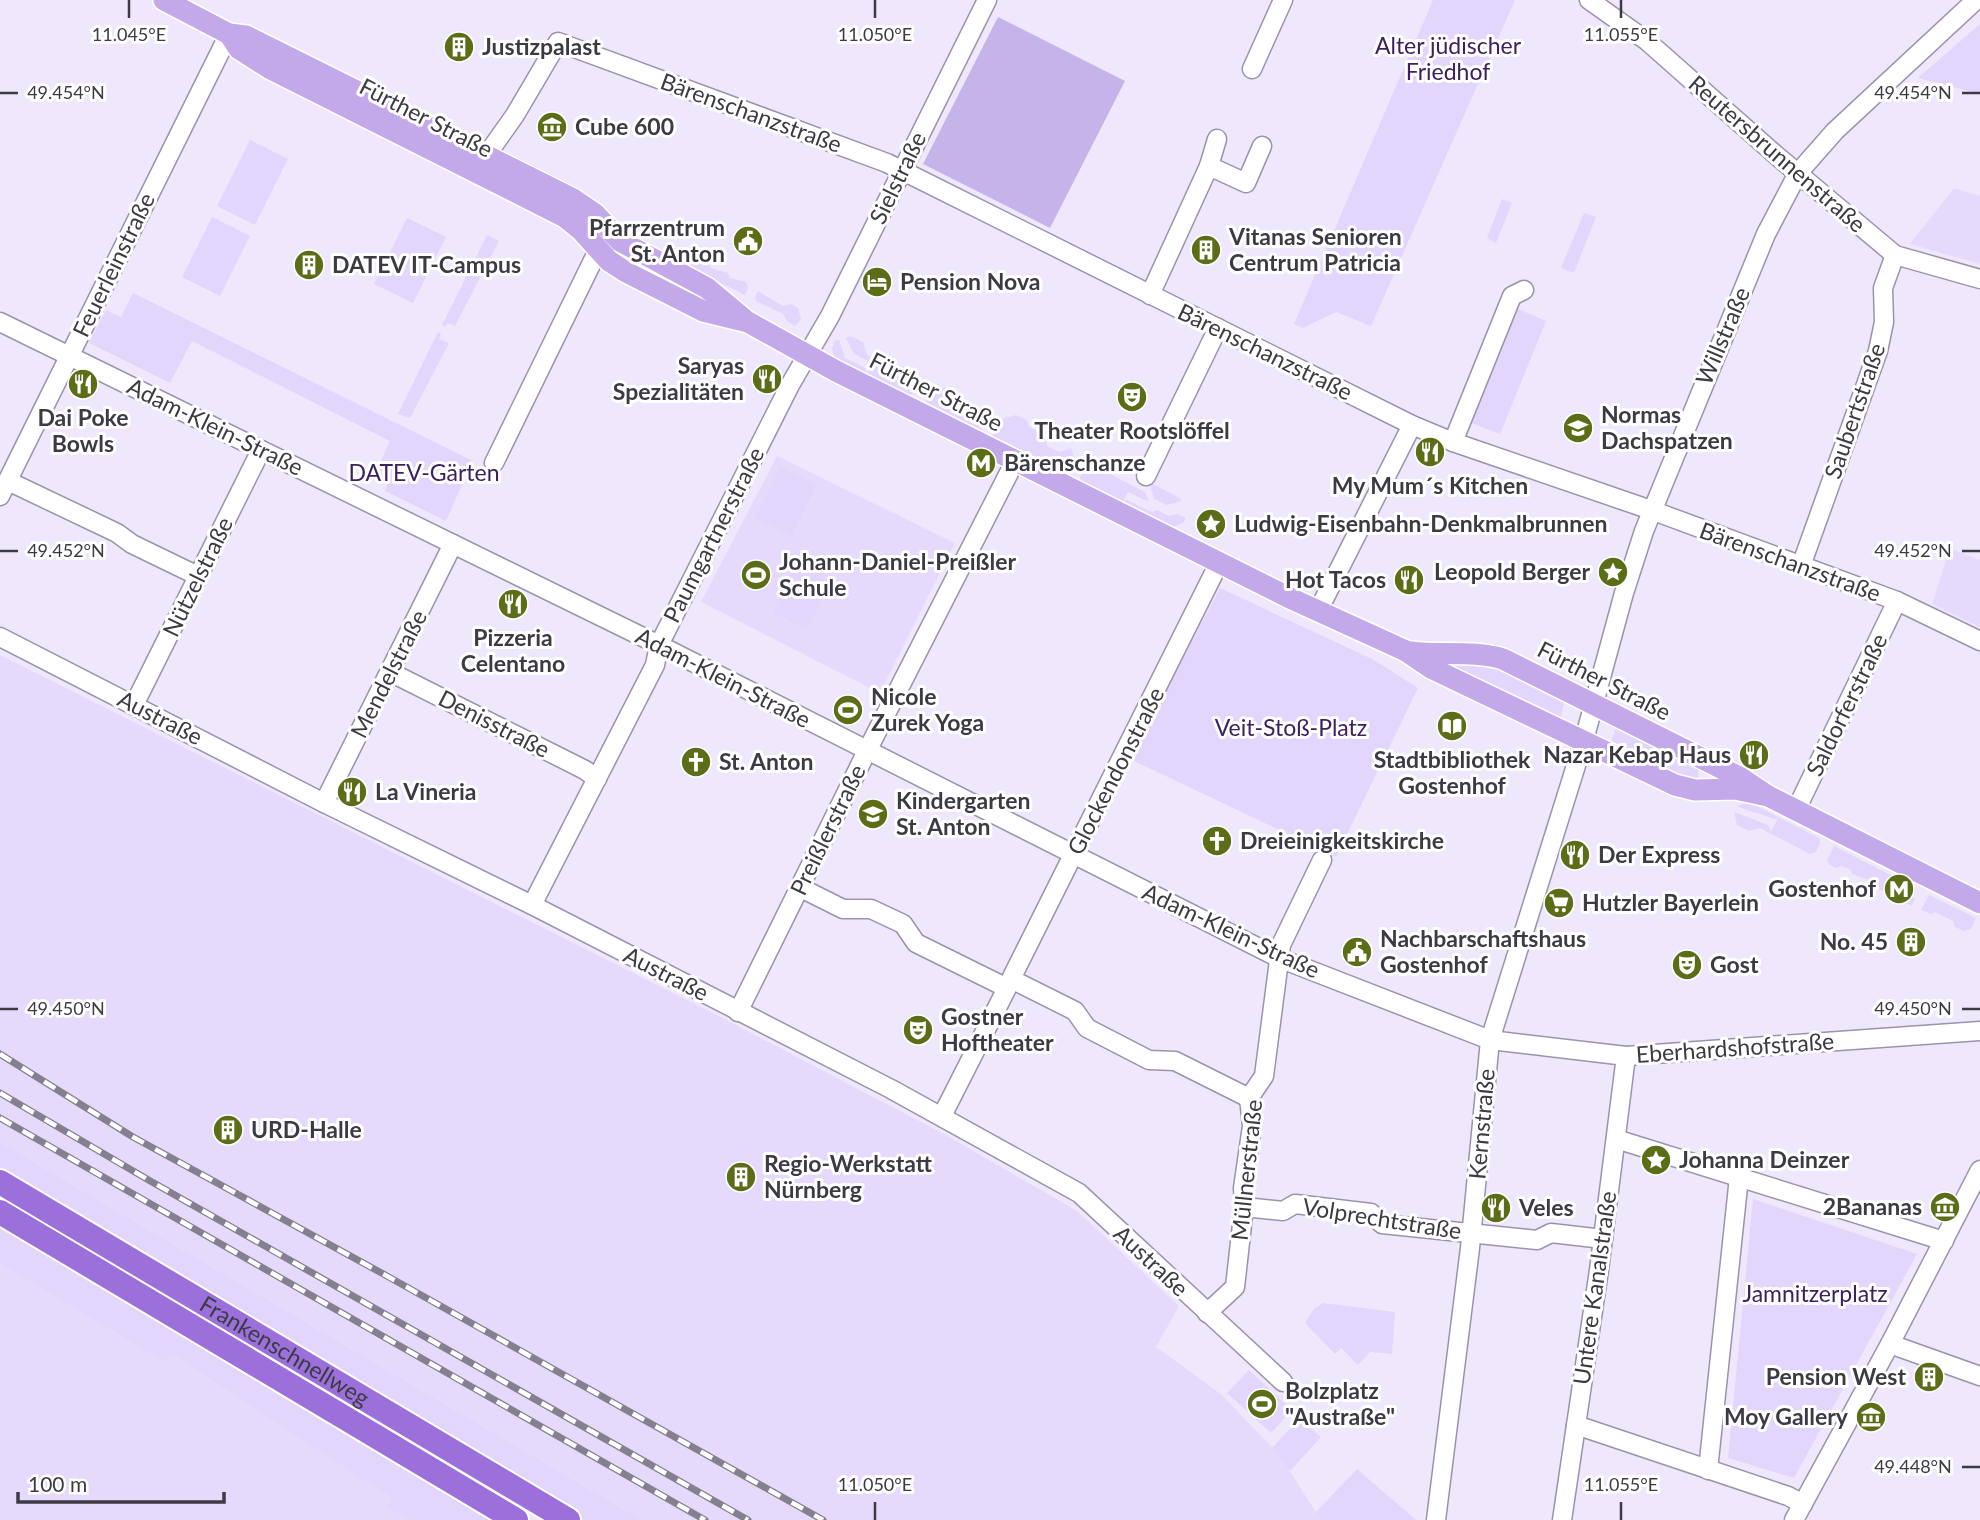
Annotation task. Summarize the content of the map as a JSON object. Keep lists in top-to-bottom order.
{
  "streets": {
    "highway": ["Frankenschnellweg"],
    "main road": ["Fürther Straße"],
    "street": [
      "Bärenschanzstraße",
      "Reutersbrunnenstraße",
      "Sielstraße",
      "Feuerleinstraße",
      "Willstraße",
      "Saubertstraße",
      "Adam-Klein-Straße",
      "Paumgartnerstraße",
      "Nützelstraße",
      "Mendelstraße",
      "Saldorferstraße",
      "Austraße",
      "Denisstraße",
      "Glockendonstraße",
      "Preißlerstraße",
      "Eberhardshofstraße",
      "Kernstraße",
      "Müllnerstraße",
      "Volprechtstraße",
      "Untere Kanalstraße"
    ]
  },
  "crossings": [
    ["Bärenschanzstraße", "Fürther Straße"],
    ["Bärenschanzstraße", "Sielstraße"],
    ["Bärenschanzstraße", "Willstraße"],
    ["Bärenschanzstraße", "Saubertstraße"],
    ["Bärenschanzstraße", "Saldorferstraße"],
    ["Fürther Straße", "Sielstraße"],
    ["Fürther Straße", "Feuerleinstraße"],
    ["Fürther Straße", "Willstraße"],
    ["Fürther Straße", "Paumgartnerstraße"],
    ["Fürther Straße", "Saldorferstraße"],
    ["Fürther Straße", "Glockendonstraße"],
    ["Fürther Straße", "Preißlerstraße"],
    ["Fürther Straße", "Kernstraße"],
    ["Reutersbrunnenstraße", "Willstraße"],
    ["Reutersbrunnenstraße", "Saubertstraße"],
    ["Sielstraße", "Paumgartnerstraße"],
    ["Feuerleinstraße", "Adam-Klein-Straße"],
    ["Willstraße", "Kernstraße"],
    ["Adam-Klein-Straße", "Paumgartnerstraße"],
    ["Adam-Klein-Straße", "Nützelstraße"],
    ["Adam-Klein-Straße", "Mendelstraße"],
    ["Adam-Klein-Straße", "Glockendonstraße"],
    ["Adam-Klein-Straße", "Preißlerstraße"],
    ["Adam-Klein-Straße", "Eberhardshofstraße"],
    ["Adam-Klein-Straße", "Kernstraße"],
    ["Adam-Klein-Straße", "Müllnerstraße"],
    ["Paumgartnerstraße", "Austraße"],
    ["Paumgartnerstraße", "Denisstraße"],
    ["Nützelstraße", "Austraße"],
    ["Mendelstraße", "Austraße"],
    ["Mendelstraße", "Denisstraße"],
    ["Austraße", "Glockendonstraße"],
    ["Austraße", "Preißlerstraße"],
    ["Austraße", "Müllnerstraße"],
    ["Eberhardshofstraße", "Kernstraße"],
    ["Eberhardshofstraße", "Untere Kanalstraße"],
    ["Kernstraße", "Volprechtstraße"],
    ["Müllnerstraße", "Volprechtstraße"],
    ["Volprechtstraße", "Untere Kanalstraße"]
  ],
  "parks": [
    "Alter jüdischer Friedhof",
    "DATEV-Gärten",
    "Veit-Stoß-Platz",
    "Jamnitzerplatz"
  ],
  "places": {
    "building": [
      "Justizpalast",
      "Vitanas Senioren Centrum Patricia",
      "DATEV IT-Campus",
      "No. 45",
      "URD-Halle",
      "Regio-Werkstatt Nürnberg",
      "Pension West"
    ],
    "museum": ["Cube 600", "2Bananas", "Moy Gallery"],
    "public building": ["Pfarrzentrum St. Anton", "Nachbarschaftshaus Gostenhof"],
    "hotel": ["Pension Nova"],
    "restaurant": [
      "Saryas Spezialitäten",
      "Dai Poke Bowls",
      "My Mum´s Kitchen",
      "Hot Tacos",
      "Pizzeria Celentano",
      "Nazar Kebap Haus",
      "La Vineria",
      "Der Express",
      "Veles"
    ],
    "theatre": ["Theater Rootslöffel", "Gost", "Gostner Hoftheater"],
    "school or university": ["Normas Dachspatzen", "Kindergarten St. Anton"],
    "metro station": ["Bärenschanze", "Gostenhof"],
    "place": ["Ludwig-Eisenbahn-Denkmalbrunnen", "Leopold Berger", "Johanna Deinzer"],
    "sports": ["Johann-Daniel-Preißler Schule", "Nicole Zurek Yoga", "Bolzplatz \"Austraße\""],
    "library": ["Stadtbibliothek Gostenhof"],
    "church": ["St. Anton", "Dreieinigkeitskirche"],
    "supermarket": ["Hutzler Bayerlein"]
  },
  "scale_bar": "100 m",
  "coordinates": [
    "11.045°E",
    "11.050°E",
    "11.055°E",
    "49.454°N",
    "49.452°N",
    "49.450°N",
    "49.448°N"
  ]
}
